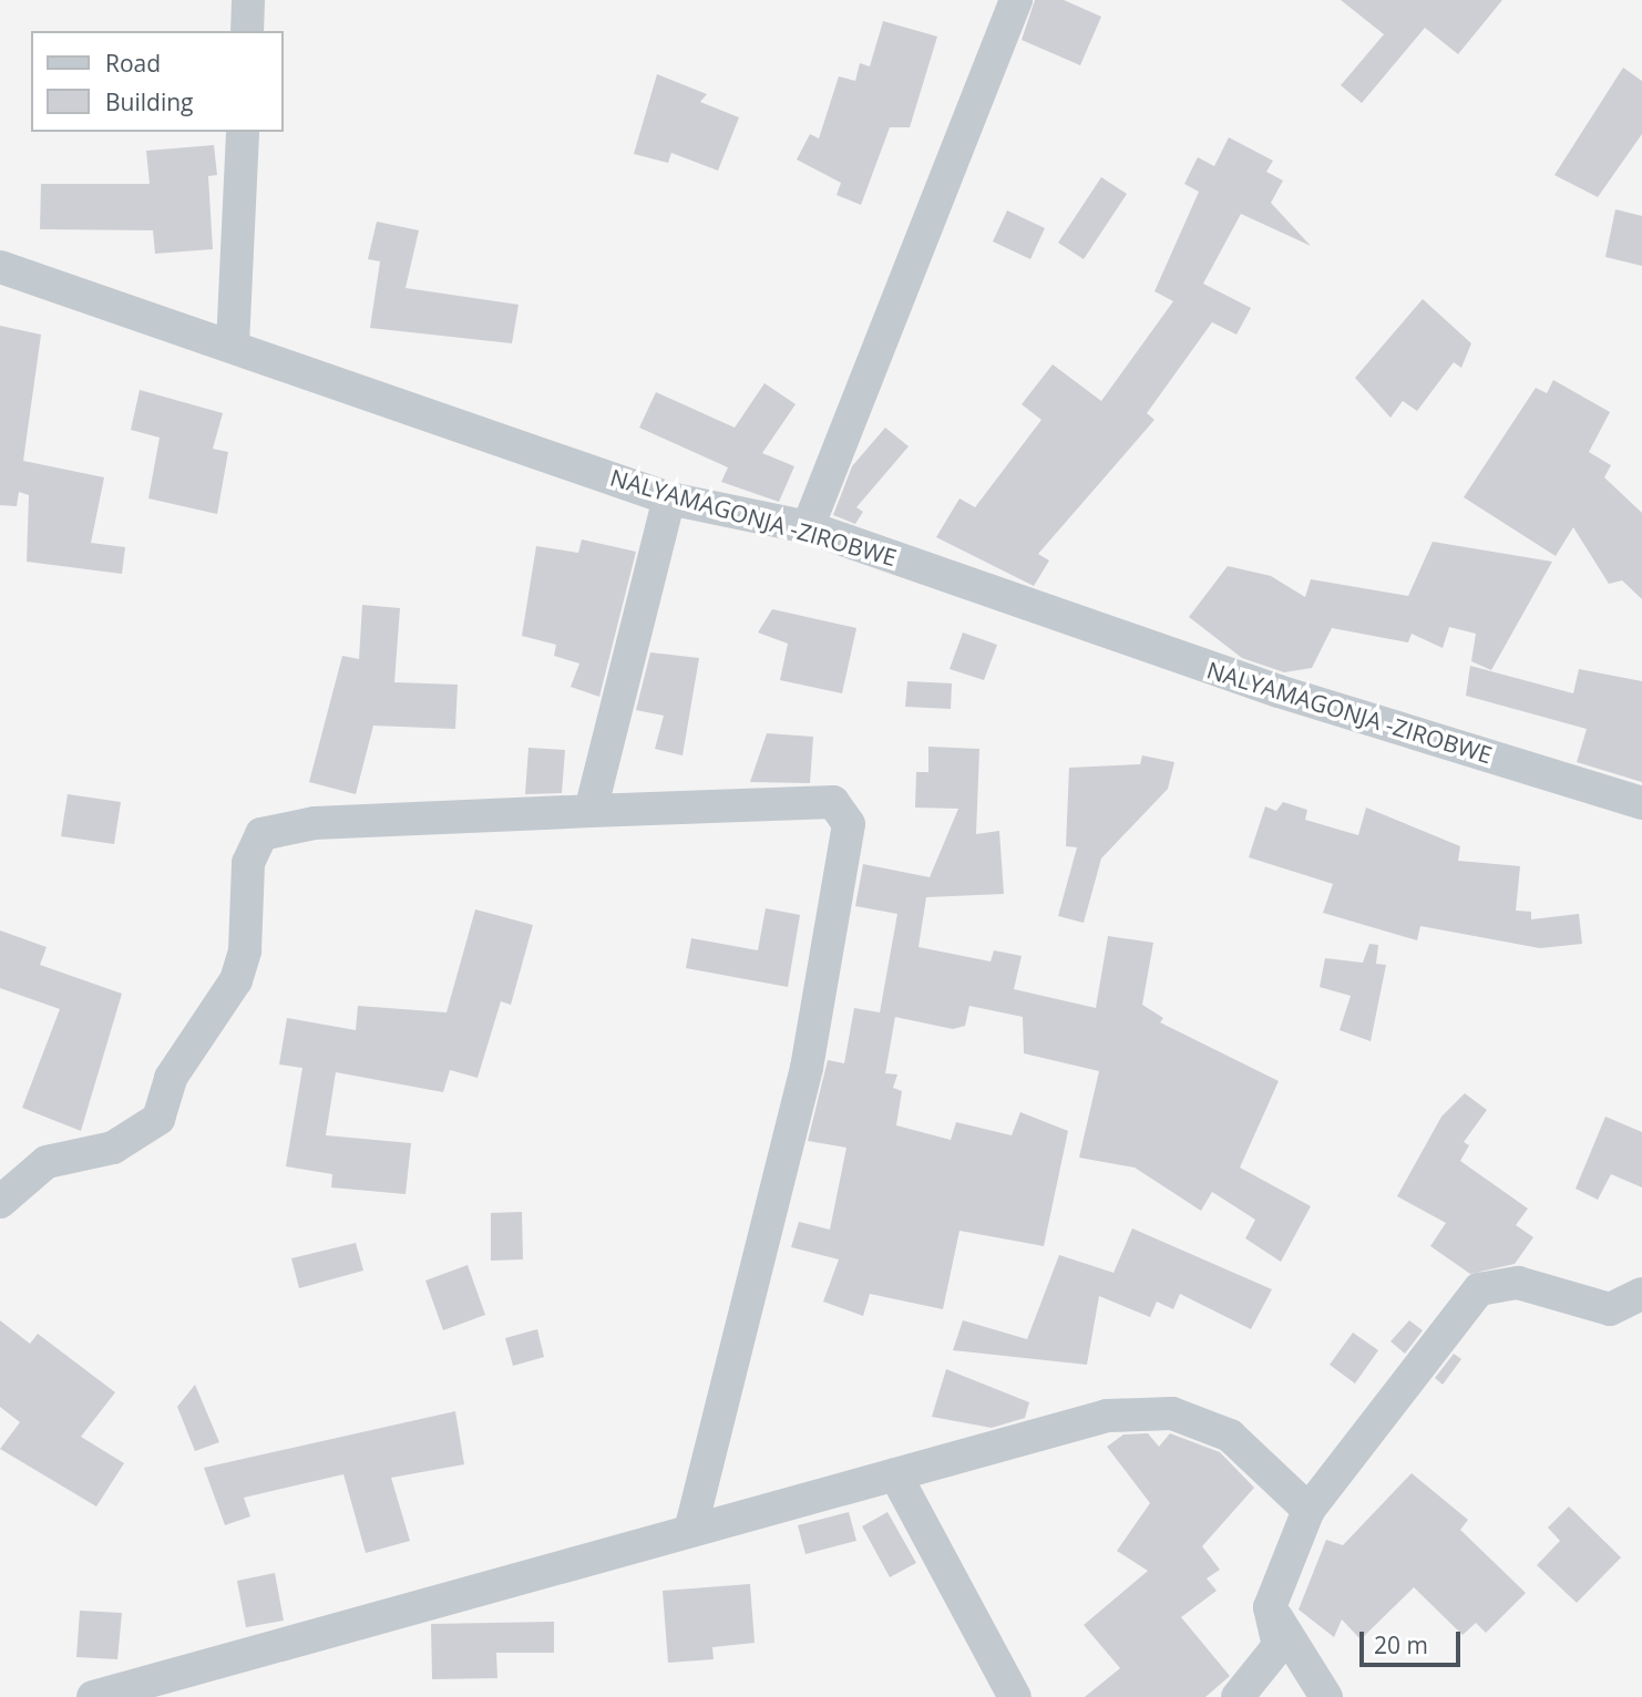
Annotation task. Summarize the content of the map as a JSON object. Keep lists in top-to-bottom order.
{
  "streets": {
    "street": ["NALYAMAGONJA -ZIROBWE"]
  },
  "legend": ["Road", "Building"],
  "scale_bar": "20 m"
}
